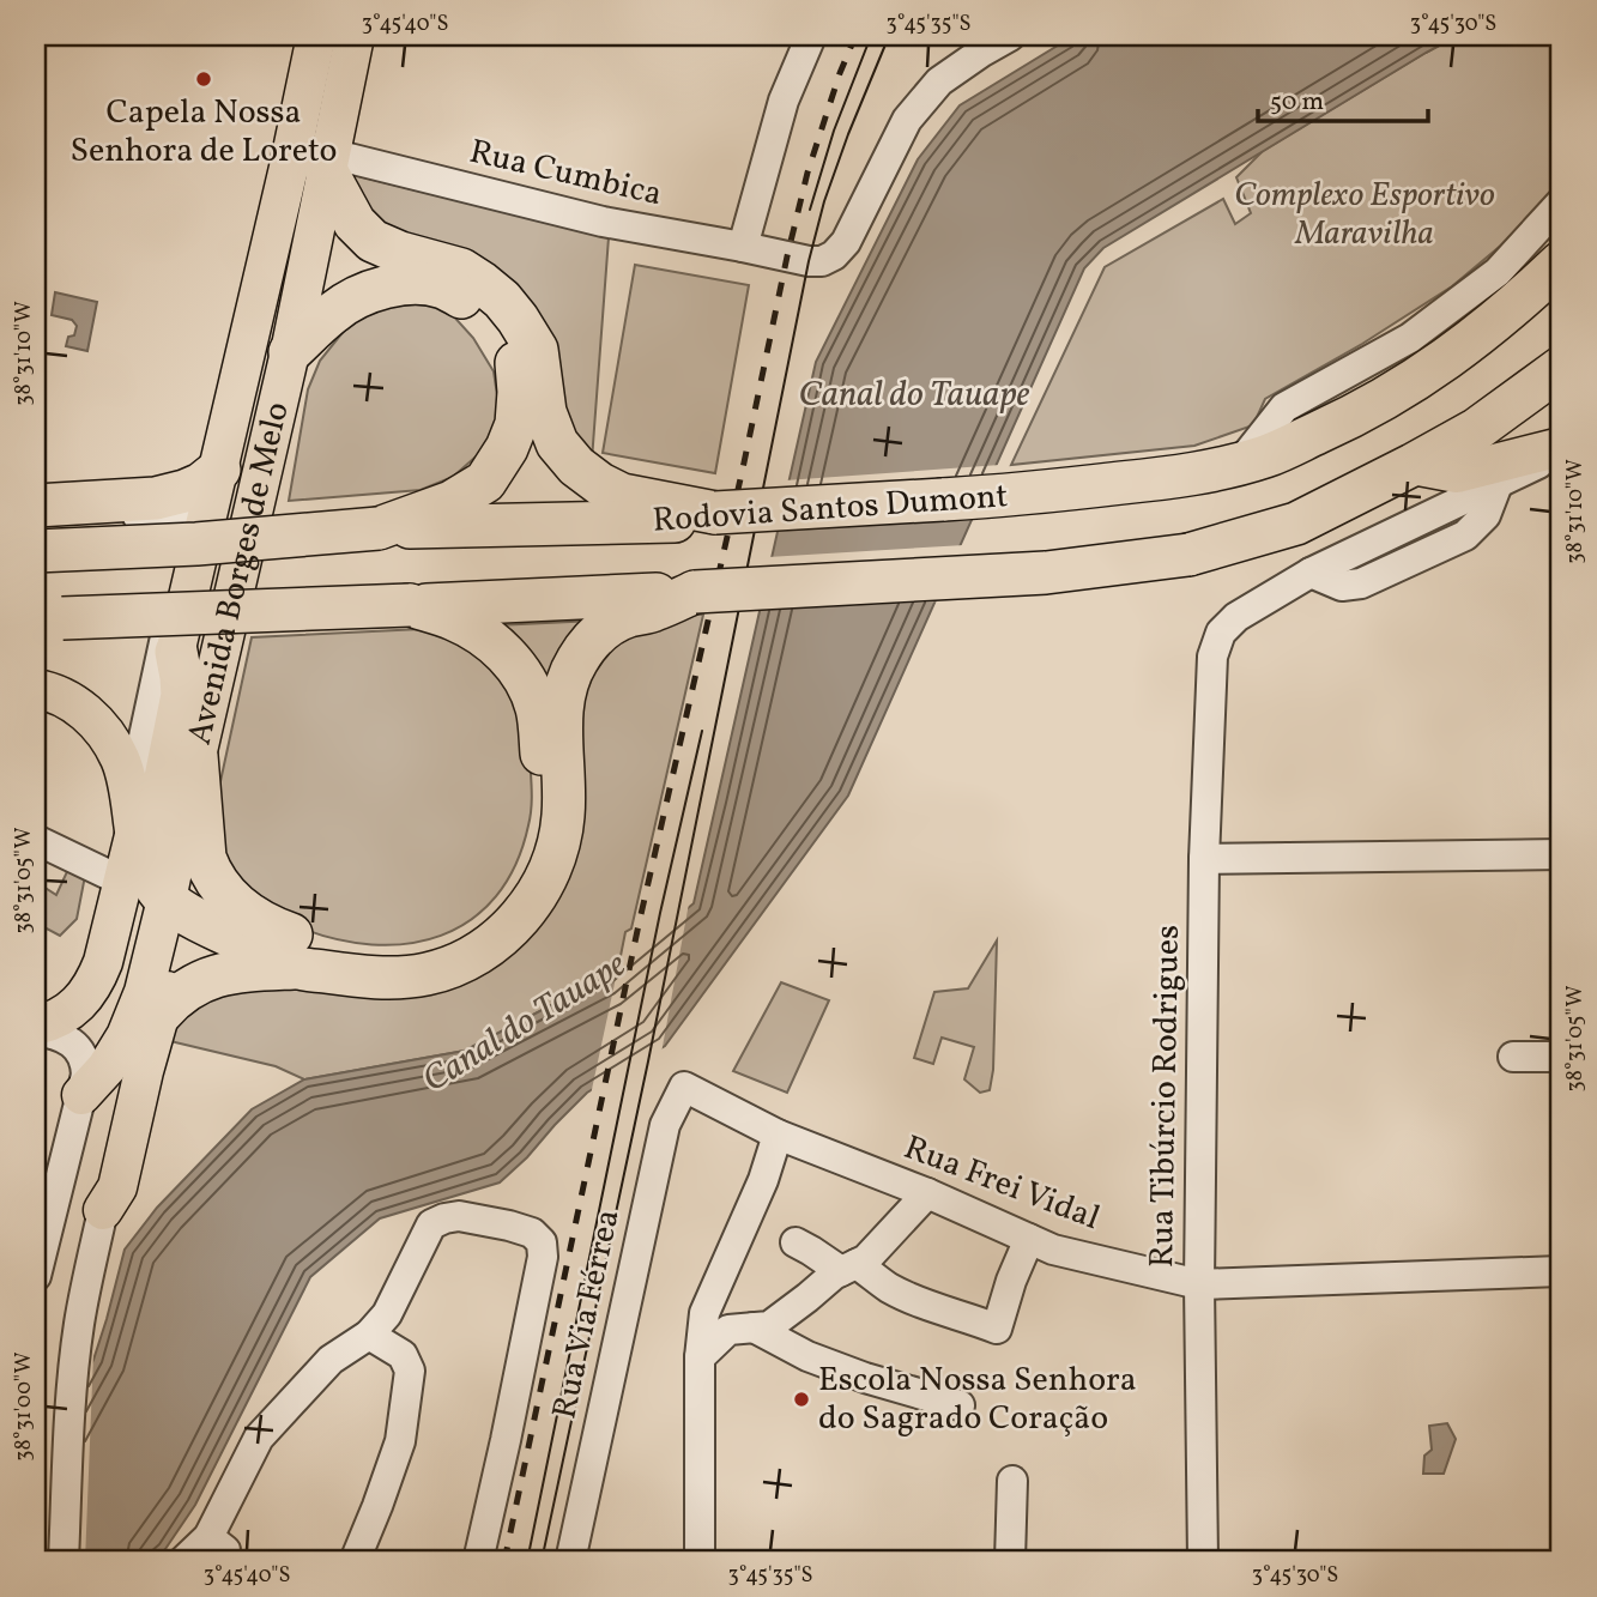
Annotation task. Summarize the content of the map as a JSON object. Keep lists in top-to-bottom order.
{
  "streets": {
    "highway": ["Rodovia Santos Dumont"],
    "main road": ["Avenida Borges de Melo"],
    "street": [
      "Rua Cumbica",
      "Rua Tibúrcio Rodrigues",
      "Rua Frei Vidal",
      "Rua Via Férrea"
    ]
  },
  "crossings": [
    ["Rua Cumbica", "Avenida Borges de Melo"],
    ["Rua Tibúrcio Rodrigues", "Rua Frei Vidal"],
    ["Rua Frei Vidal", "Rua Via Férrea"]
  ],
  "water": ["Canal do Tauape"],
  "parks": ["Complexo Esportivo Maravilha"],
  "places": ["Capela Nossa Senhora de Loreto", "Escola Nossa Senhora do Sagrado Coração"],
  "scale_bar": "50 m",
  "coordinates": [
    "3°45'40\"S",
    "3°45'35\"S",
    "3°45'30\"S",
    "38°31'10\"W",
    "38°31'05\"W",
    "38°31'00\"W"
  ]
}
